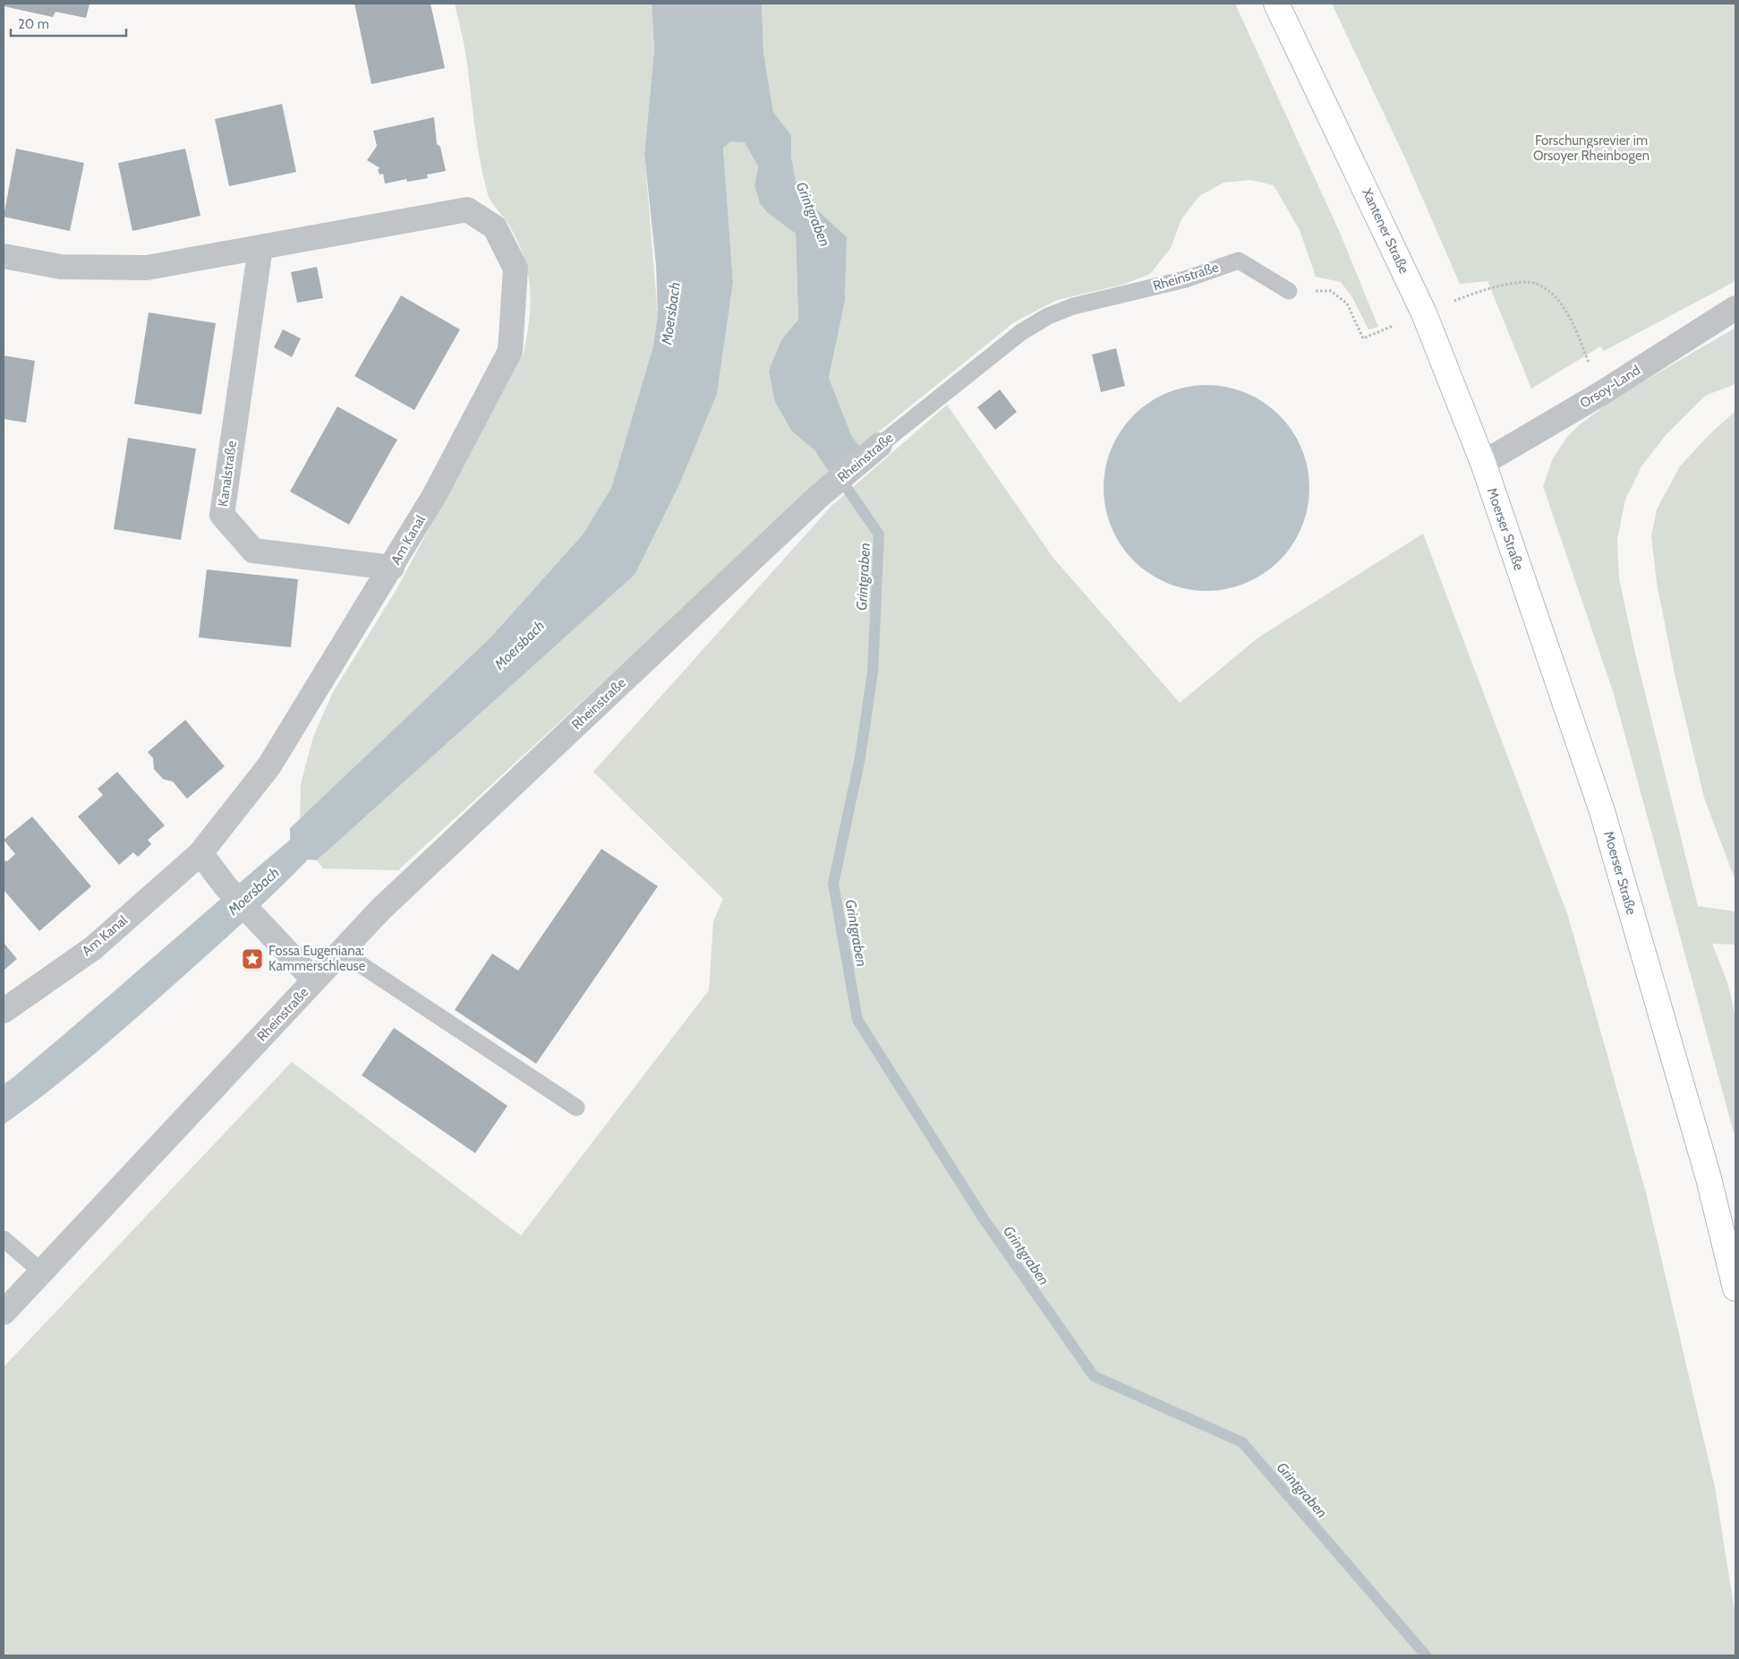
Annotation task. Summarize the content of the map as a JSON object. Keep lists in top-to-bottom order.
{
  "streets": {
    "main road": ["Xantener Straße", "Moerser Straße"],
    "street": [
      "Rheinstraße",
      "Orsoy-Land",
      "Kanalstraße",
      "Am Kanal"
    ]
  },
  "crossings": [
    ["Xantener Straße", "Orsoy-Land"],
    ["Xantener Straße", "Moerser Straße"],
    ["Orsoy-Land", "Moerser Straße"],
    ["Kanalstraße", "Am Kanal"]
  ],
  "water": ["Grintgraben", "Moersbach"],
  "parks": ["Forschungsrevier im Orsoyer Rheinbogen"],
  "places": {
    "place": ["Fossa Eugeniana: Kammerschleuse"]
  },
  "scale_bar": "20 m"
}
